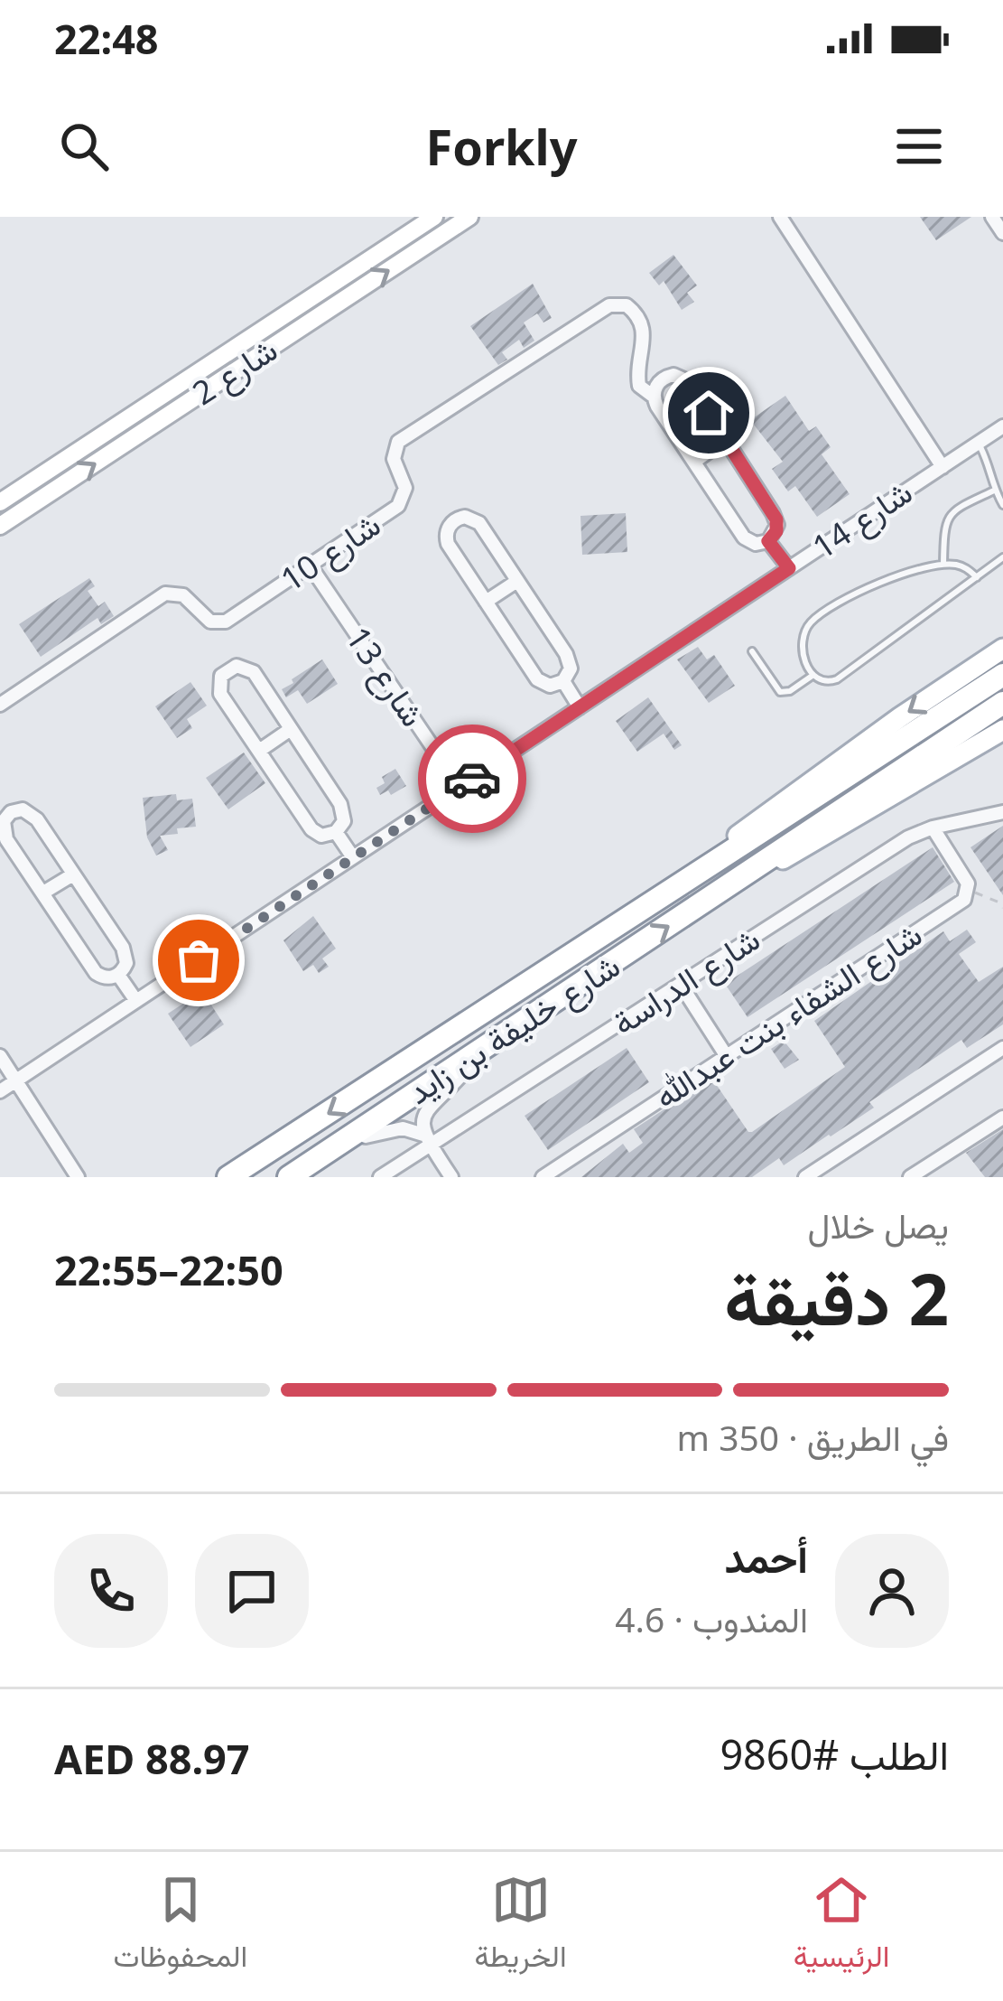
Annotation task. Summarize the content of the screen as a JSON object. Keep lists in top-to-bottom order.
{
  "streets": {
    "highway": ["شارع خليفة بن زايد"],
    "street": [
      "شارع 2",
      "شارع 14",
      "شارع 10",
      "شارع 13",
      "شارع الدراسة",
      "شارع الشفاء بنت عبدالله"
    ]
  },
  "crossings": [
    ["شارع 14", "شارع 13"],
    ["شارع 10", "شارع 13"]
  ],
  "page": {
    "status": "22:48",
    "header": "Forkly",
    "heading": ["2 دقيقة", "يصل خلال", "22:50–22:55"],
    "panel": [
      "أحمد",
      "المندوب · 4.6",
      "الطلب #9860",
      "AED 88.97"
    ],
    "bar": "في الطريق · 350 m",
    "tabs": ["الرئيسية", "الخريطة", "المحفوظات"]
  }
}
